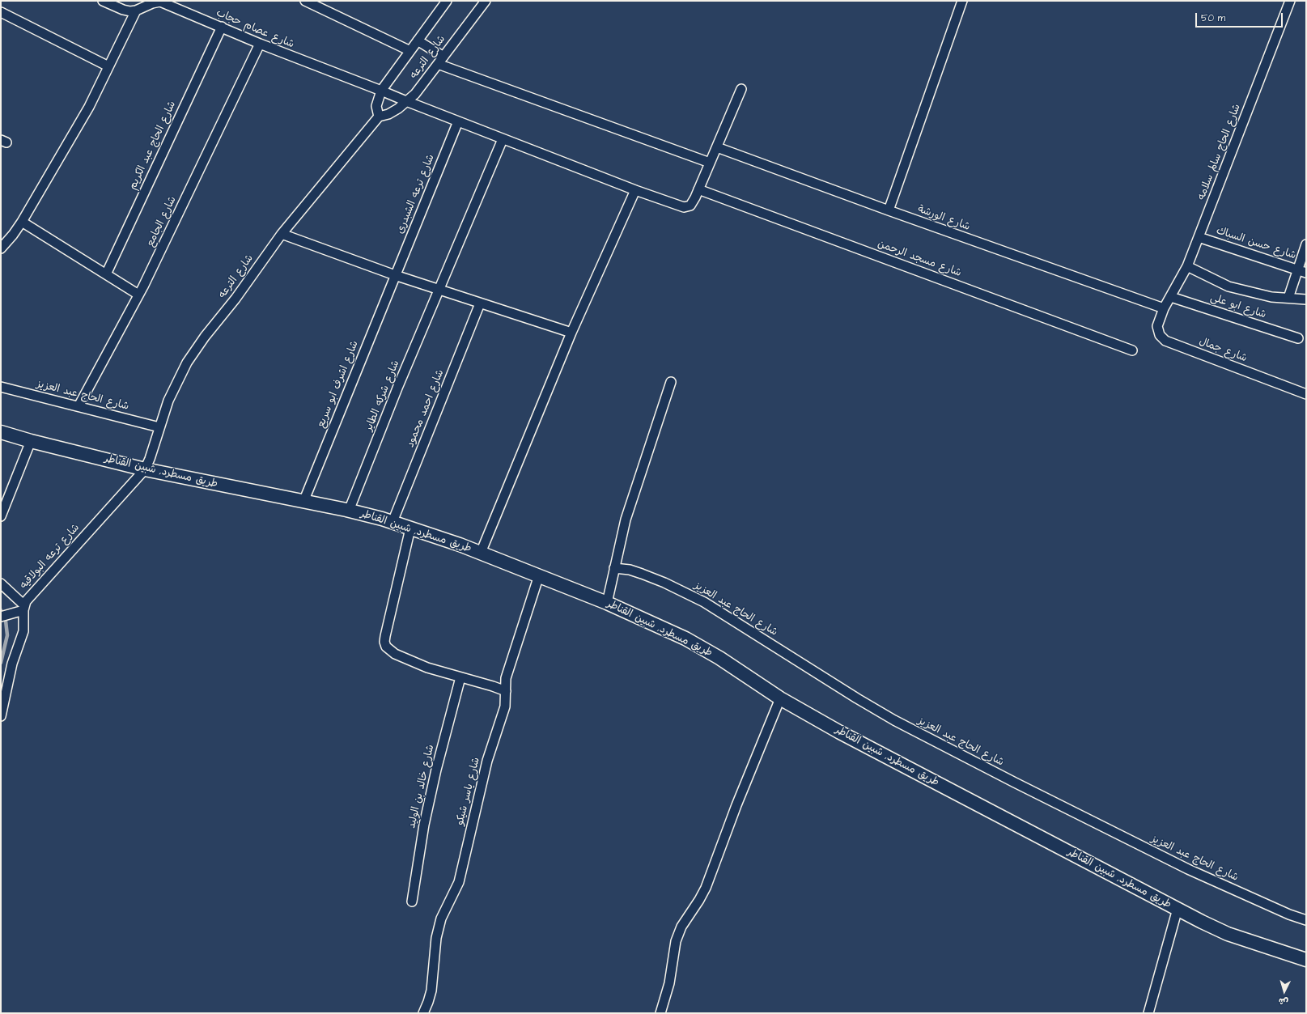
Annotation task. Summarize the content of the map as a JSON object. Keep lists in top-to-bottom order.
{
  "streets": {
    "main road": ["طريق مسطرد, شبين القناطر"],
    "street": [
      "شارع عصام حجاب",
      "شارع الترعه",
      "شارع الحاج عبد الكريم",
      "شارع الحاج سالم سلامه",
      "شارع ترعه الشبدرى",
      "شارع الورشة",
      "شارع الجامع",
      "شارع حسن السباك",
      "شارع مسجد الرحمن",
      "شارع ابو على",
      "شارع جمال",
      "شارع اشرف ابو سريع",
      "شارع الحاج عبد العزيز",
      "شارع شركه الطاير",
      "شارع احمد محمود",
      "شارع ترعه البولاقيه",
      "شارع خالد بن الوليد",
      "شارع ياسر شيكو"
    ]
  },
  "crossings": [
    ["شارع عصام حجاب", "شارع الترعه"],
    ["شارع عصام حجاب", "شارع الحاج عبد الكريم"],
    ["شارع عصام حجاب", "شارع ترعه الشبدرى"],
    ["شارع عصام حجاب", "شارع الورشة"],
    ["شارع عصام حجاب", "شارع الجامع"],
    ["شارع عصام حجاب", "شارع مسجد الرحمن"],
    ["شارع عصام حجاب", "شارع شركه الطاير"],
    ["شارع الترعه", "شارع الحاج عبد العزيز"],
    ["شارع الترعه", "طريق مسطرد, شبين القناطر"],
    ["شارع الترعه", "شارع ترعه البولاقيه"],
    ["شارع الحاج سالم سلامه", "شارع الورشة"],
    ["شارع الحاج سالم سلامه", "شارع حسن السباك"],
    ["شارع الحاج سالم سلامه", "شارع ابو على"],
    ["شارع الحاج سالم سلامه", "شارع جمال"],
    ["شارع ترعه الشبدرى", "شارع اشرف ابو سريع"],
    ["شارع الورشة", "شارع جمال"],
    ["شارع الجامع", "شارع الحاج عبد العزيز"],
    ["شارع اشرف ابو سريع", "طريق مسطرد, شبين القناطر"],
    ["شارع شركه الطاير", "طريق مسطرد, شبين القناطر"],
    ["شارع احمد محمود", "طريق مسطرد, شبين القناطر"],
    ["طريق مسطرد, شبين القناطر", "شارع ترعه البولاقيه"],
    ["طريق مسطرد, شبين القناطر", "شارع ياسر شيكو"]
  ],
  "scale_bar": "50 m",
  "north": "bottom"
}
